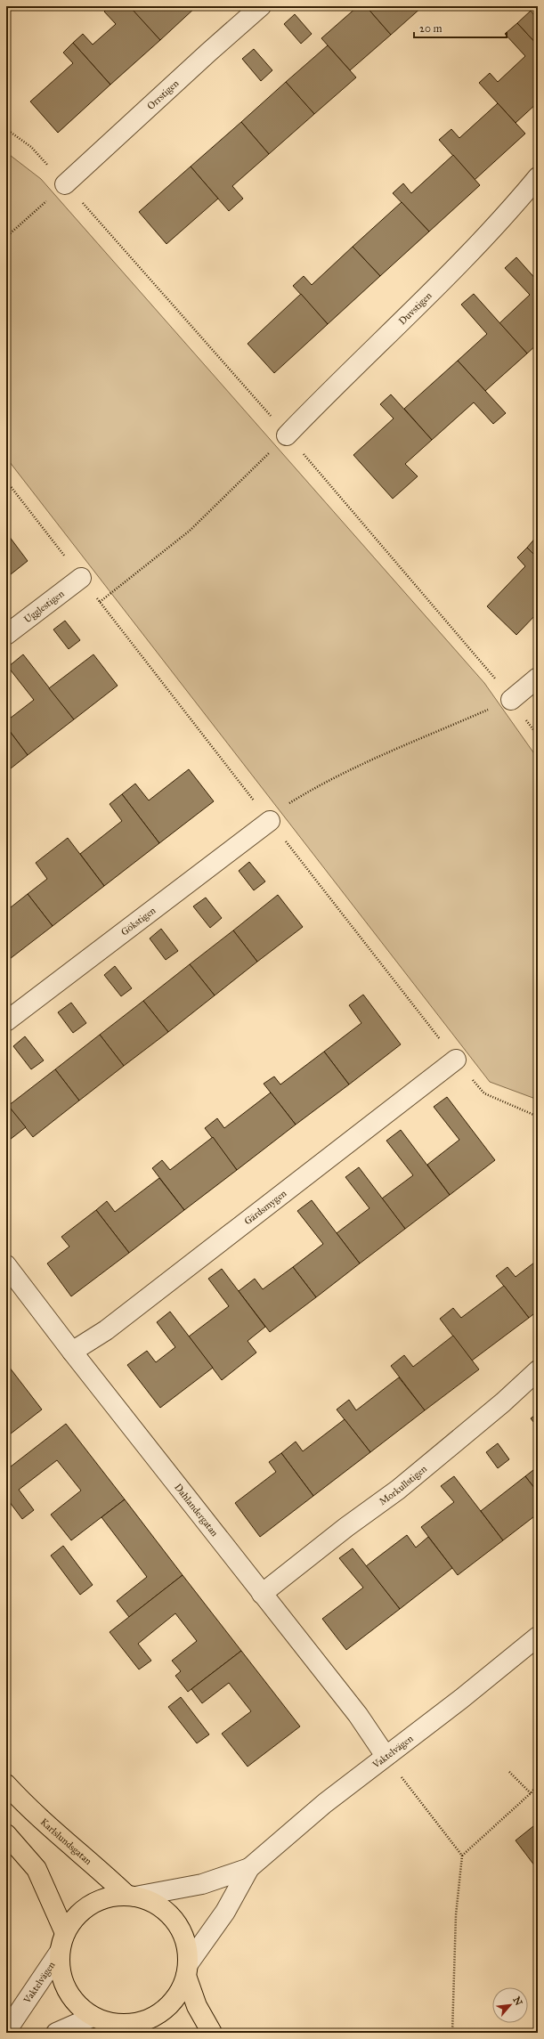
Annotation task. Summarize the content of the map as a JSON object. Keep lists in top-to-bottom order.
{
  "streets": {
    "main road": ["Karlslundsgatan"],
    "street": [
      "Orrstigen",
      "Duvstigen",
      "Ugglestigen",
      "Gökstigen",
      "Gärdsmygen",
      "Morkullstigen",
      "Dahlandergatan",
      "Vaktelvägen"
    ]
  },
  "crossings": [
    ["Gärdsmygen", "Dahlandergatan"],
    ["Morkullstigen", "Dahlandergatan"],
    ["Dahlandergatan", "Vaktelvägen"],
    ["Vaktelvägen", "Karlslundsgatan"]
  ],
  "scale_bar": "20 m",
  "north": "top right"
}
